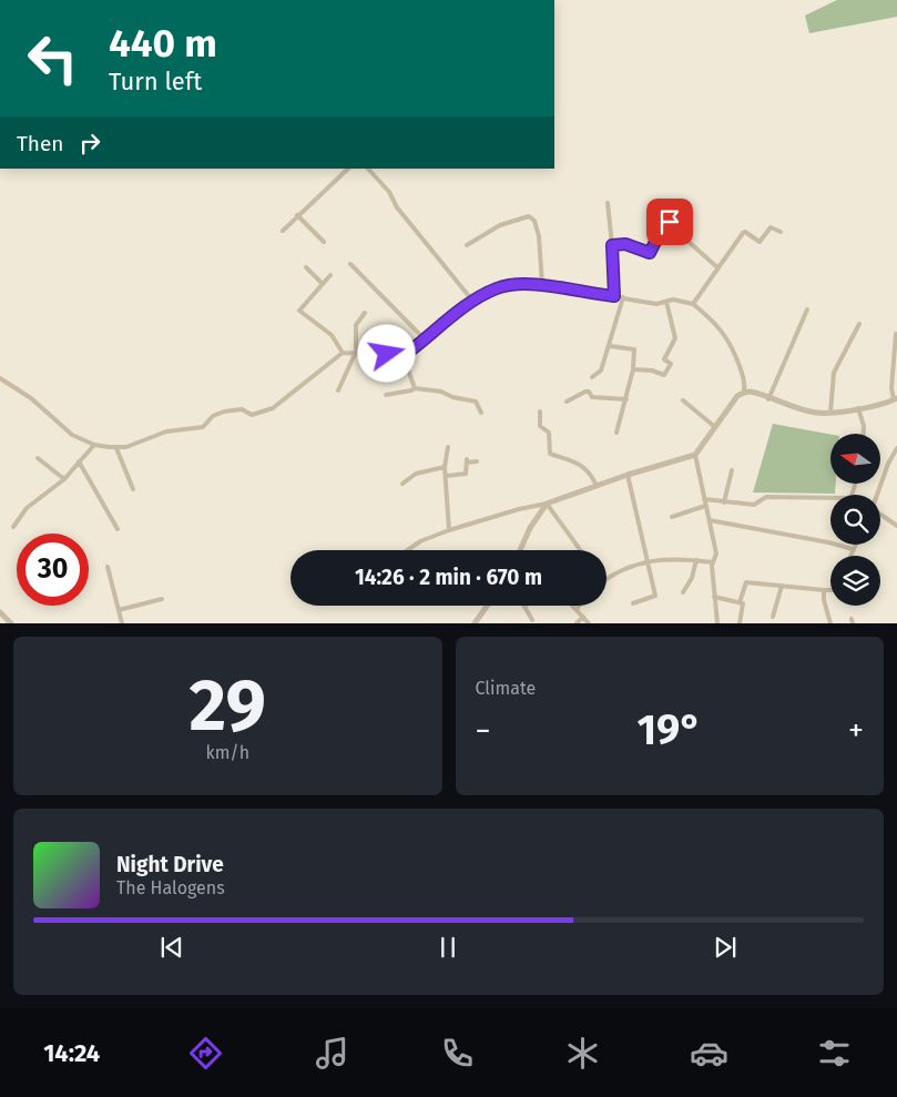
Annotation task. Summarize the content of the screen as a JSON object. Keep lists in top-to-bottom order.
{
  "north": "left",
  "page": {
    "turn": ["440 m", "Turn left"],
    "then": "Then",
    "limit": "30",
    "trip": "14:26 · 2 min · 670 m",
    "tile": [
      ["29", "km/h"],
      "Climate"
    ],
    "heat": ["−", "19°", "+"],
    "song": ["Night Drive", "The Halogens"],
    "tabs": "14:24"
  }
}
